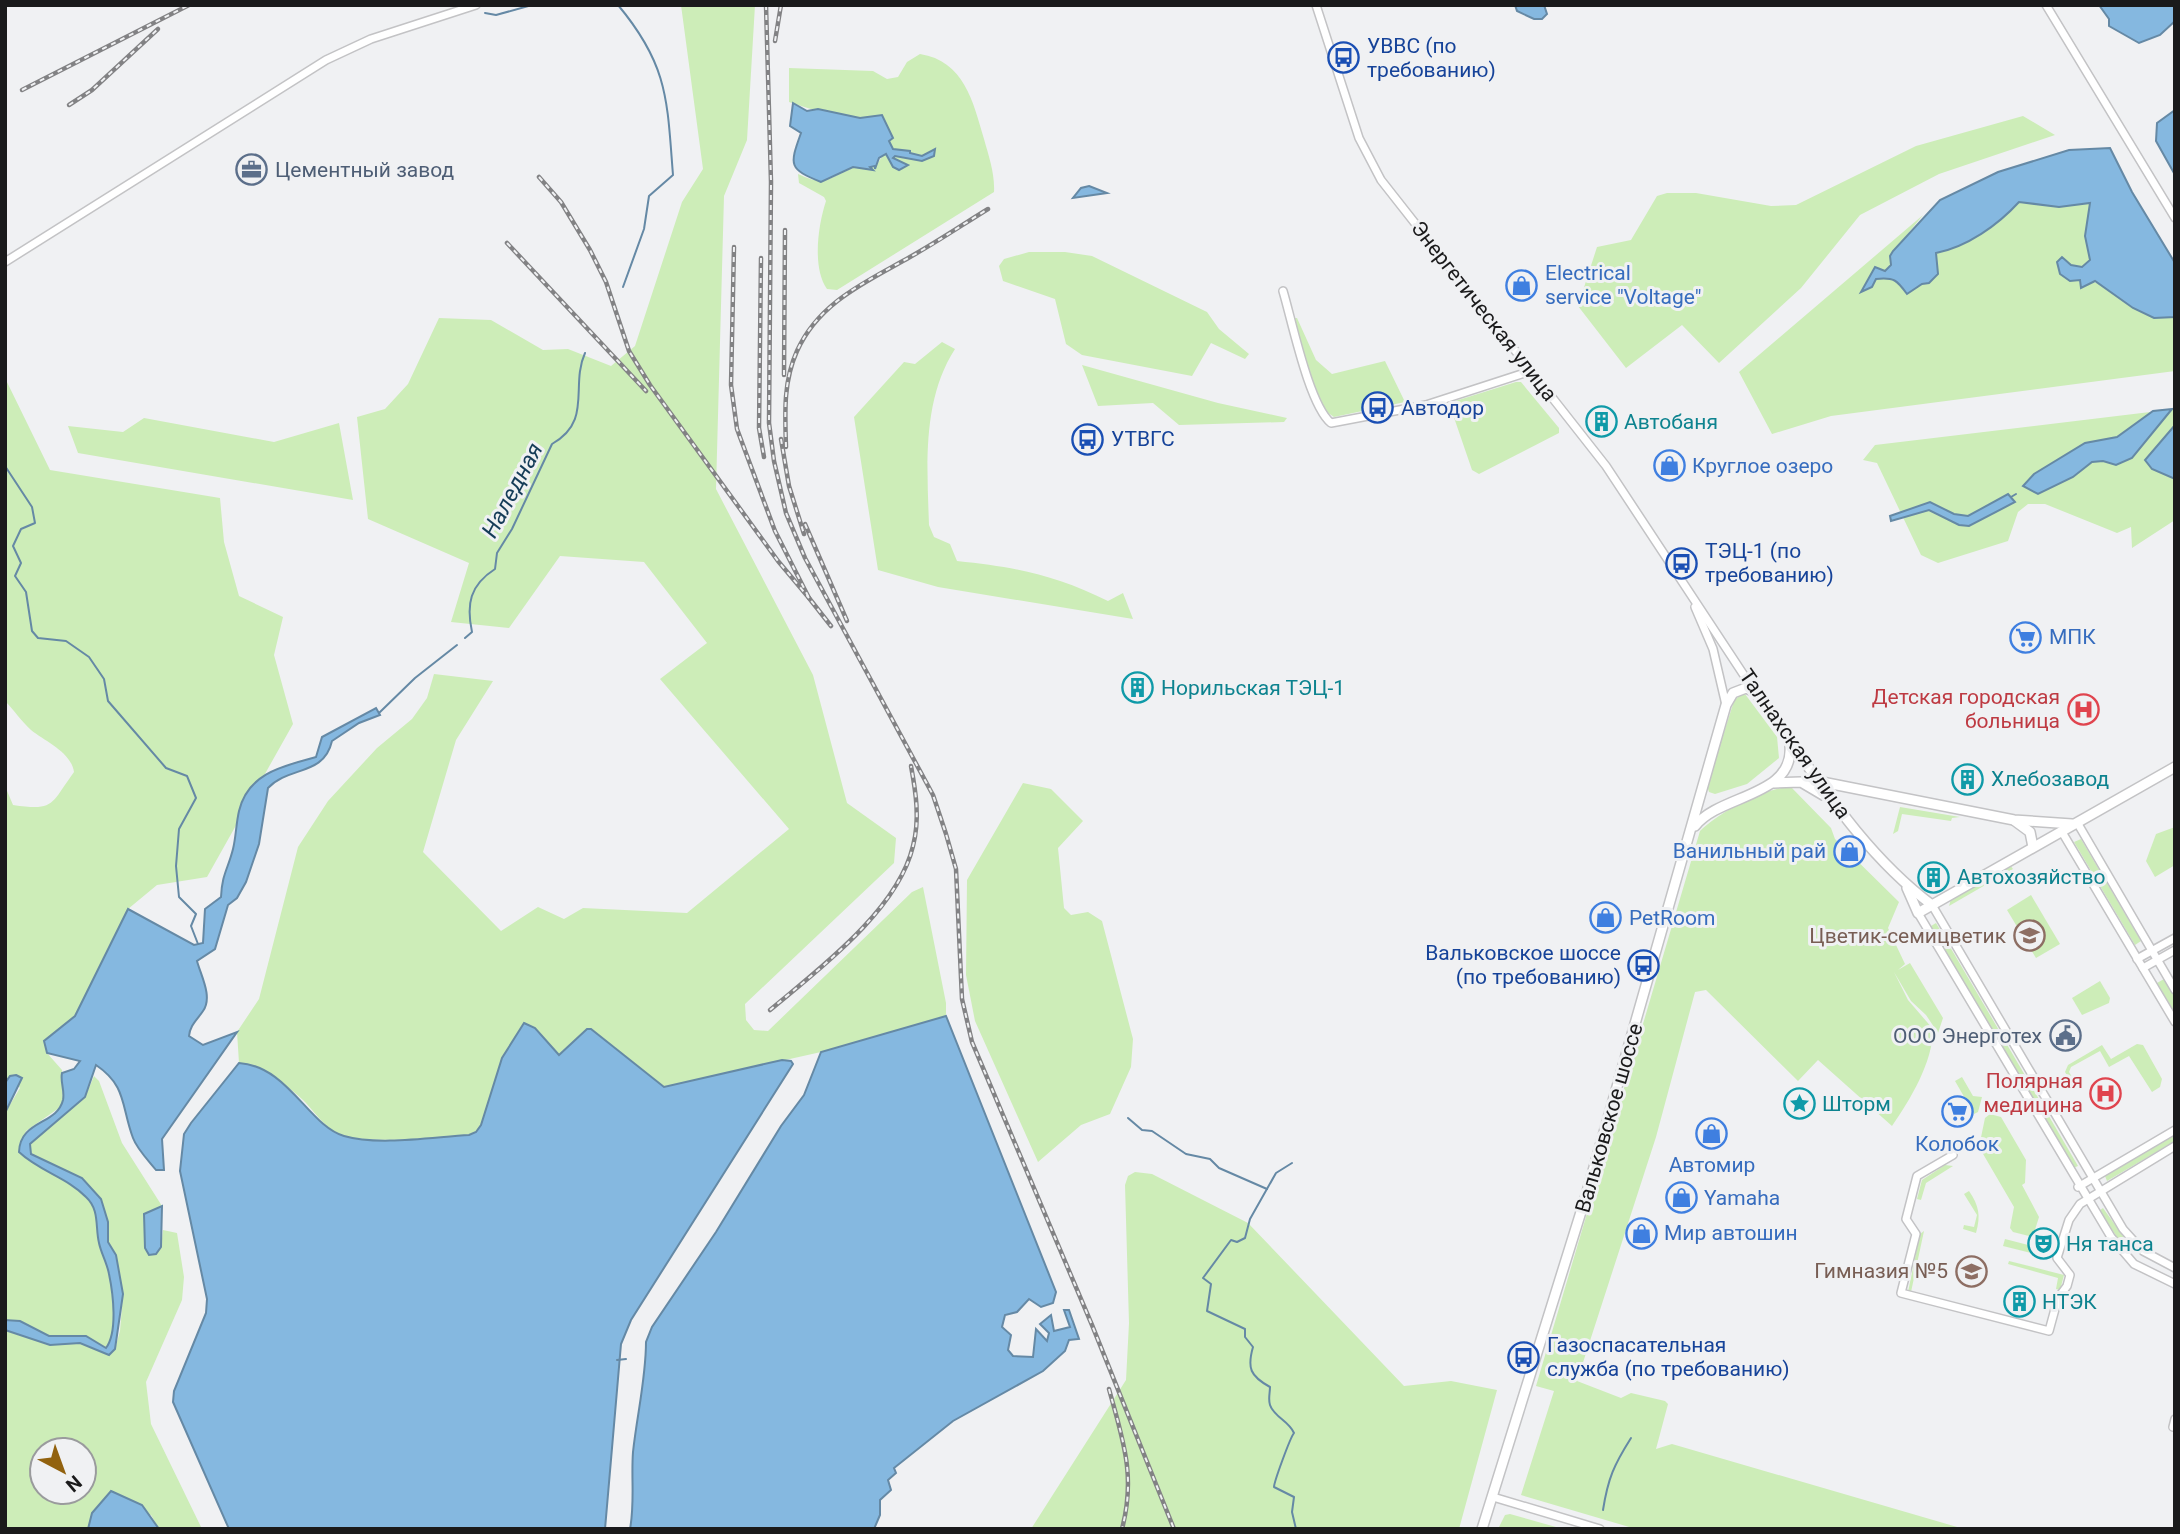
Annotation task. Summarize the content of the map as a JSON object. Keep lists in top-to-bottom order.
{
  "streets": {
    "main road": ["Талнахская улица", "Вальковское шоссе"],
    "street": ["Энергетическая улица"]
  },
  "crossings": [
    ["Энергетическая улица", "Талнахская улица"],
    ["Энергетическая улица", "Вальковское шоссе"],
    ["Талнахская улица", "Вальковское шоссе"]
  ],
  "water": ["Наледная"],
  "places": {
    "bus stop": [
      "УВВС (по требованию)",
      "Автодор",
      "УТВГС",
      "ТЭЦ-1 (по требованию)",
      "Вальковское шоссе (по требованию)",
      "Газоспасательная служба (по требованию)"
    ],
    "office": ["Цементный завод"],
    "shop": [
      "Electrical service \"Voltage\"",
      "Круглое озеро",
      "Ванильный рай",
      "PetRoom",
      "Автомир",
      "Yamaha",
      "Мир автошин"
    ],
    "building": [
      "Автобаня",
      "Норильская ТЭЦ-1",
      "Хлебозавод",
      "Автохозяйство",
      "НТЭК"
    ],
    "supermarket": ["МПК", "Колобок"],
    "hospital": ["Детская городская больница", "Полярная медицина"],
    "school or university": ["Цветик-семицветик", "Гимназия №5"],
    "public building": ["ООО Энерготех"],
    "place": ["Шторм"],
    "theatre": ["Ня танса"]
  },
  "north": "bottom right"
}
